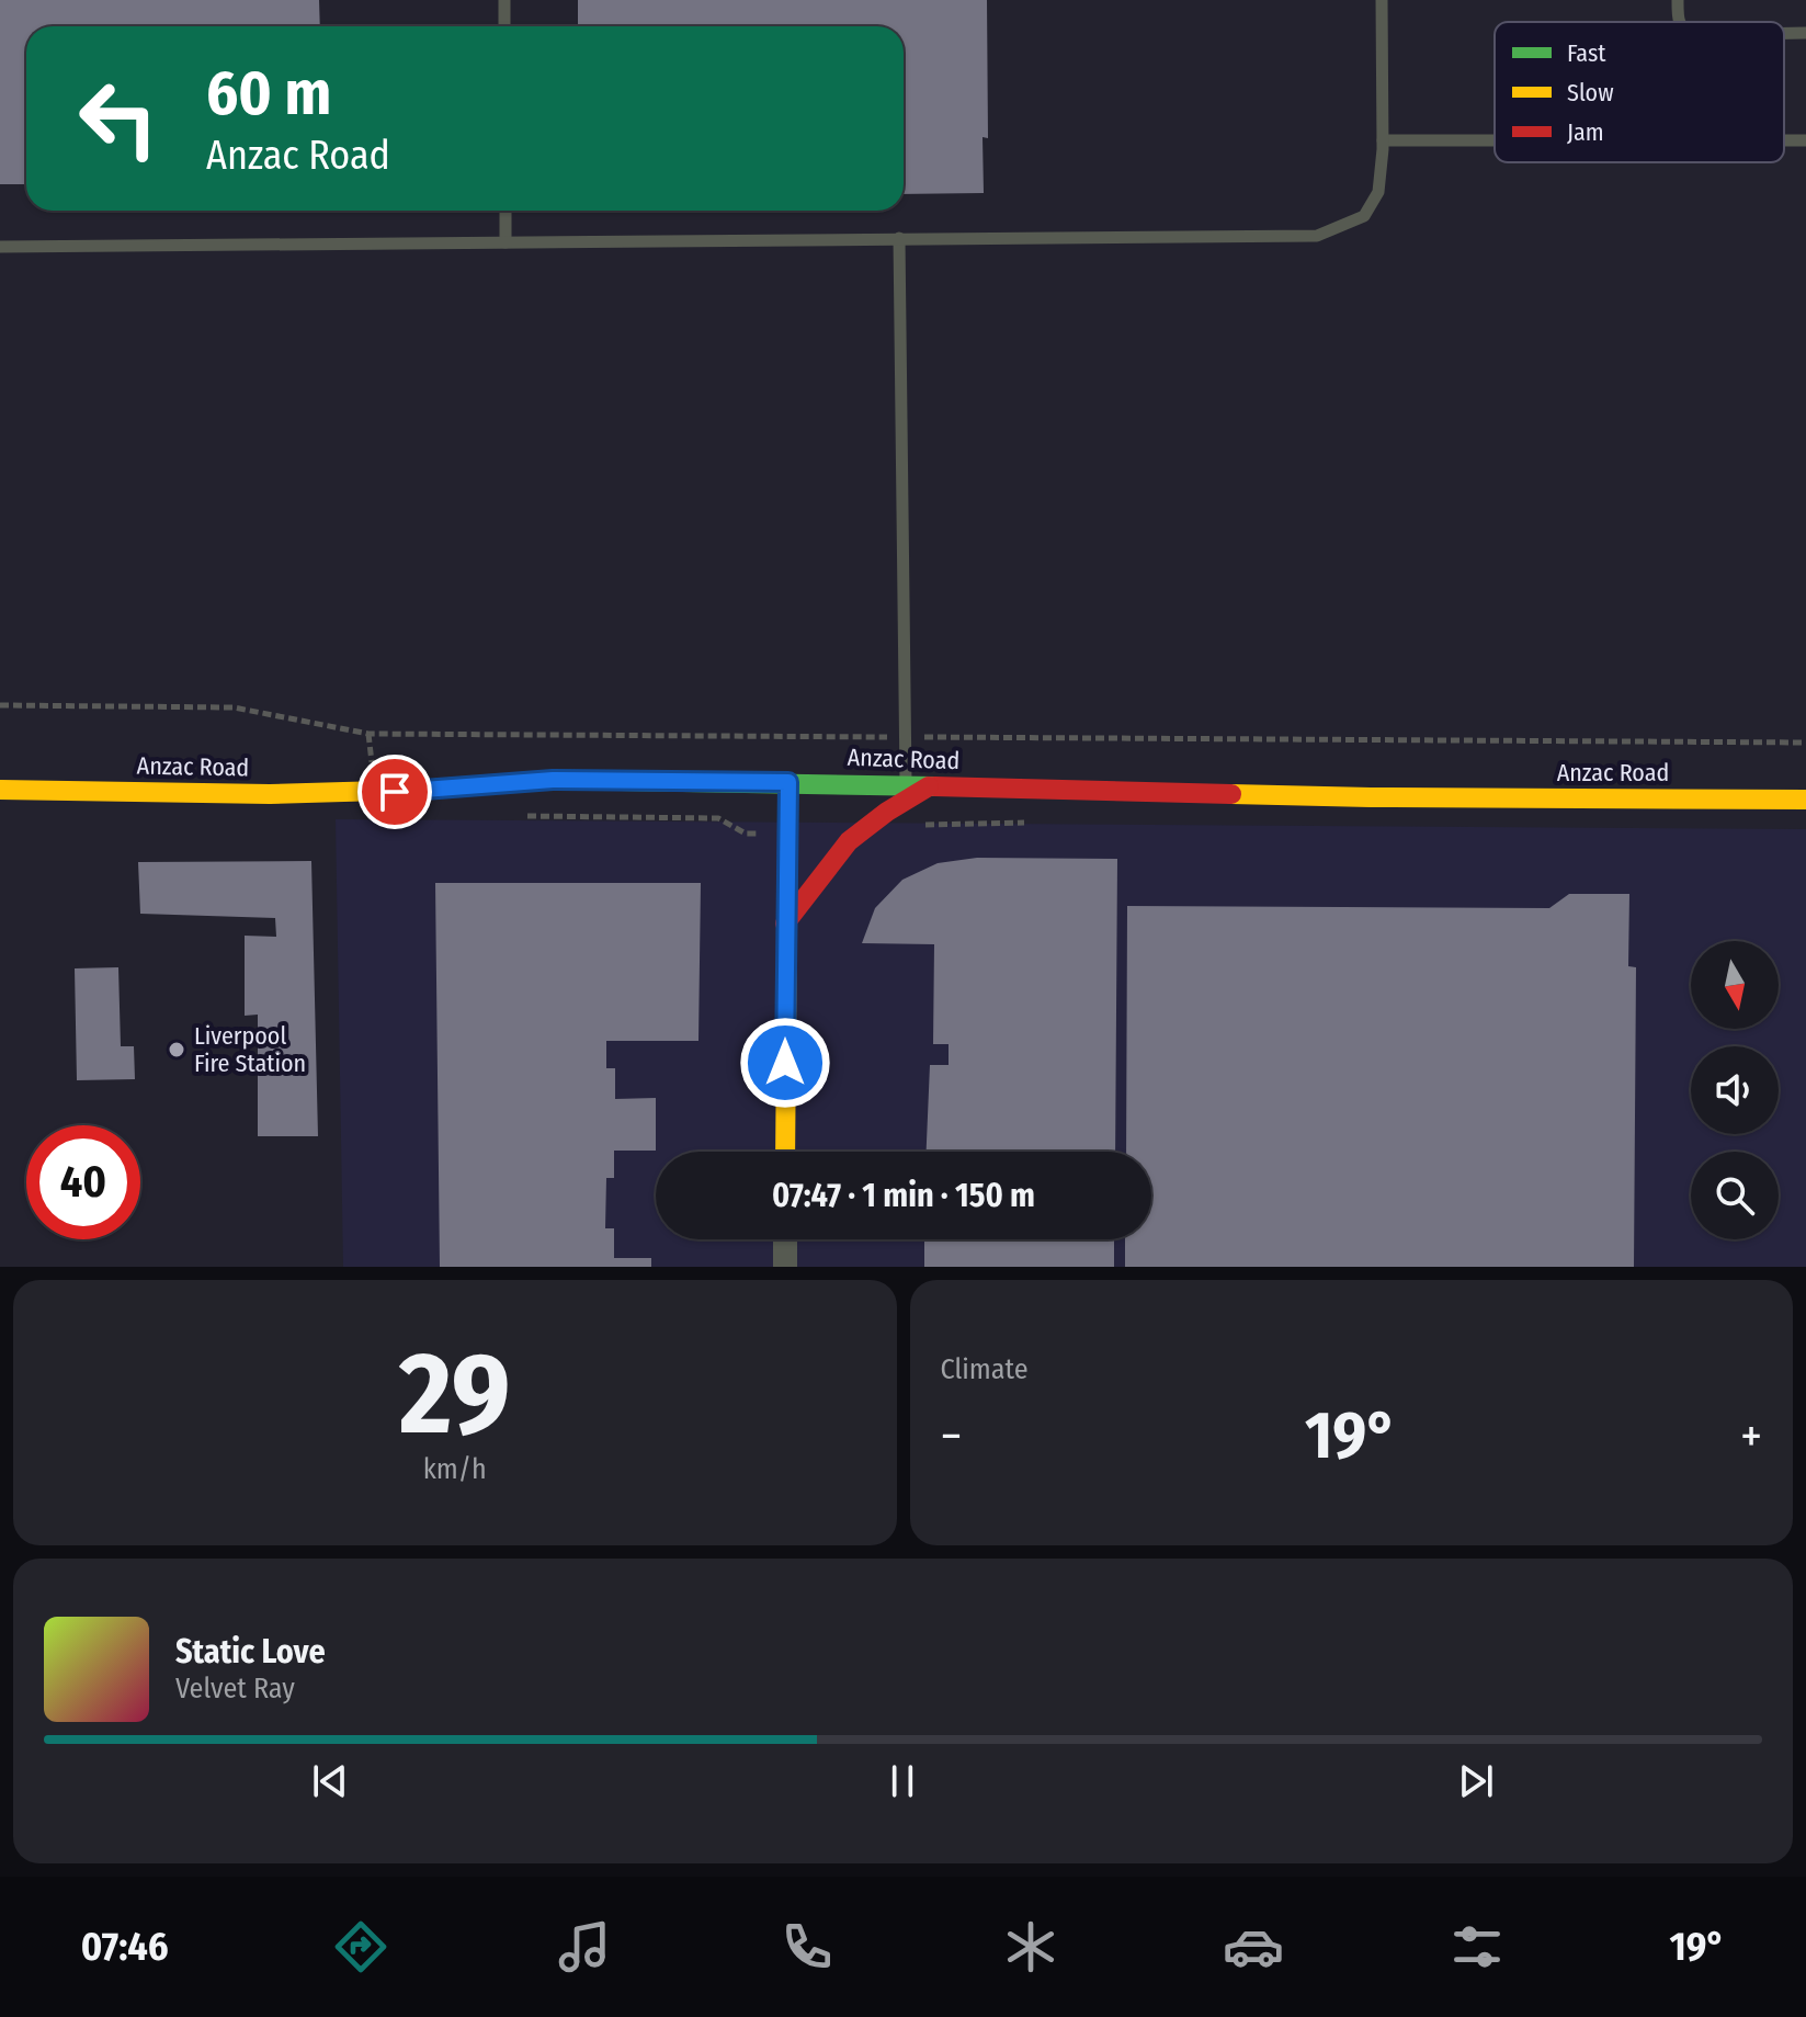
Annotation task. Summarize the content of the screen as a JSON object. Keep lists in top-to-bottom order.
{
  "streets": {
    "main road": ["Anzac Road"]
  },
  "places": ["Liverpool Fire Station"],
  "legend": ["Fast", "Slow", "Jam"],
  "north": "bottom",
  "page": {
    "turn": ["60 m", "Anzac Road"],
    "limit": "40",
    "trip": "07:47 · 1 min · 150 m",
    "tile": [
      ["29", "km/h"],
      "Climate"
    ],
    "heat": ["−", "19°", "+"],
    "song": ["Static Love", "Velvet Ray"],
    "tabs": ["07:46", "19°"]
  }
}
